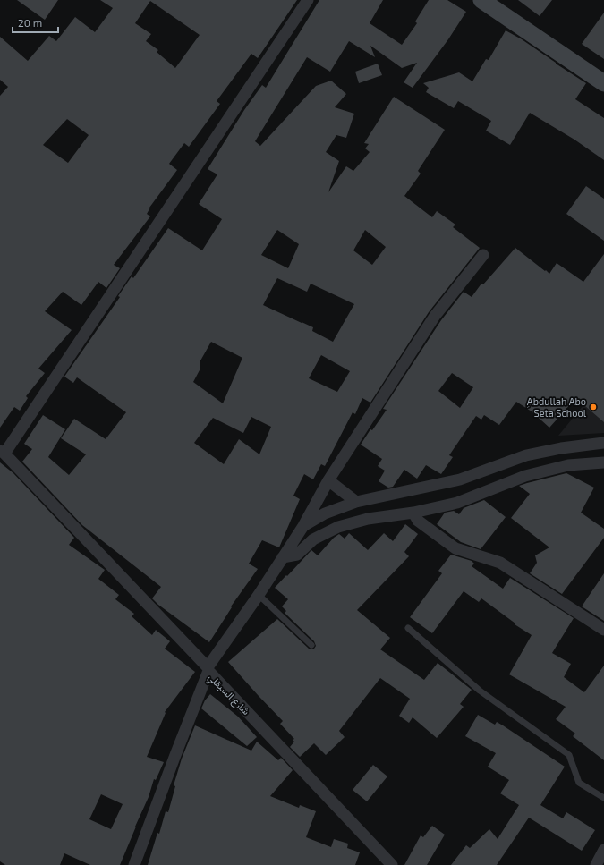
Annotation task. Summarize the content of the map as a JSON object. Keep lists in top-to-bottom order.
{
  "streets": {
    "street": ["شارع السيقلي"]
  },
  "places": ["ِAbdullah Abo Seta School"],
  "scale_bar": "20 m"
}
